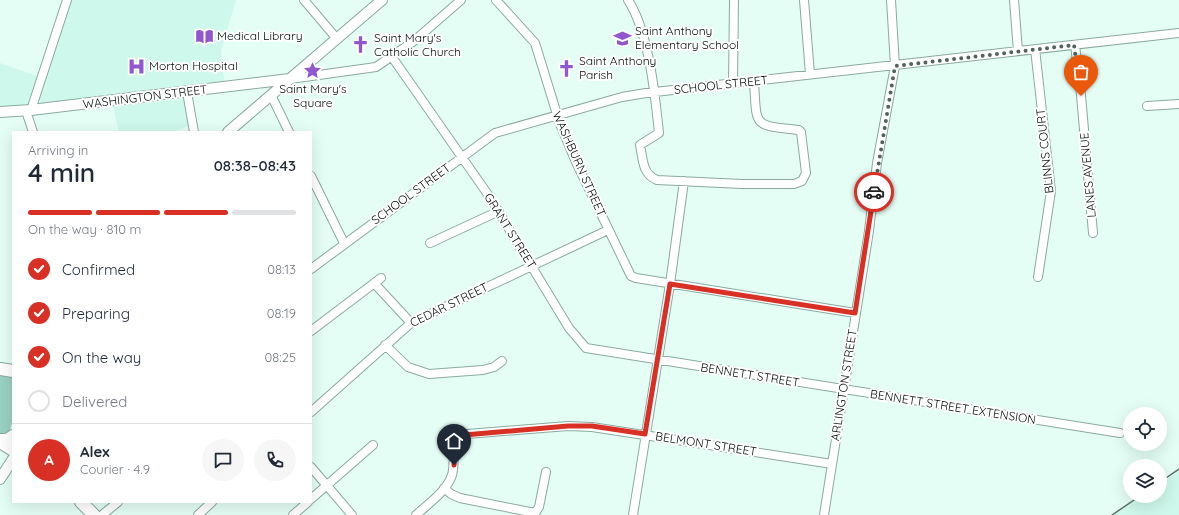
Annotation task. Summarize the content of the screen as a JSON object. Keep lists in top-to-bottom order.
{
  "streets": {
    "main road": ["WASHINGTON STREET"],
    "street": [
      "SCHOOL STREET",
      "BLINNS COURT",
      "WASHBURN STREET",
      "LANES AVENUE",
      "GRANT STREET",
      "CEDAR STREET",
      "BENNETT STREET",
      "ARLINGTON STREET",
      "BENNETT STREET EXTENSION",
      "BELMONT STREET"
    ]
  },
  "crossings": [
    ["SCHOOL STREET", "BLINNS COURT"],
    ["SCHOOL STREET", "WASHBURN STREET"],
    ["SCHOOL STREET", "LANES AVENUE"],
    ["SCHOOL STREET", "GRANT STREET"],
    ["SCHOOL STREET", "ARLINGTON STREET"],
    ["WASHBURN STREET", "CEDAR STREET"],
    ["GRANT STREET", "CEDAR STREET"],
    ["GRANT STREET", "BENNETT STREET"],
    ["BENNETT STREET", "ARLINGTON STREET"],
    ["BENNETT STREET", "BENNETT STREET EXTENSION"],
    ["ARLINGTON STREET", "BENNETT STREET EXTENSION"],
    ["ARLINGTON STREET", "BELMONT STREET"]
  ],
  "places": {
    "library": ["Medical Library"],
    "school or university": ["Saint Anthony Elementary School"],
    "church": ["Saint Mary's Catholic Church", "Saint Anthony Parish"],
    "hospital": ["Morton Hospital"],
    "place": ["Saint Mary's Square"]
  },
  "page": {
    "heading": ["4 min", "Arriving in", "08:38–08:43"],
    "panel": ["Alex", "Courier · 4.9"],
    "bar": "On the way · 810 m",
    "list": [
      ["Confirmed", "08:13"],
      ["Preparing", "08:19"],
      ["On the way", "08:25"],
      "Delivered"
    ],
    "round": "A"
  }
}
